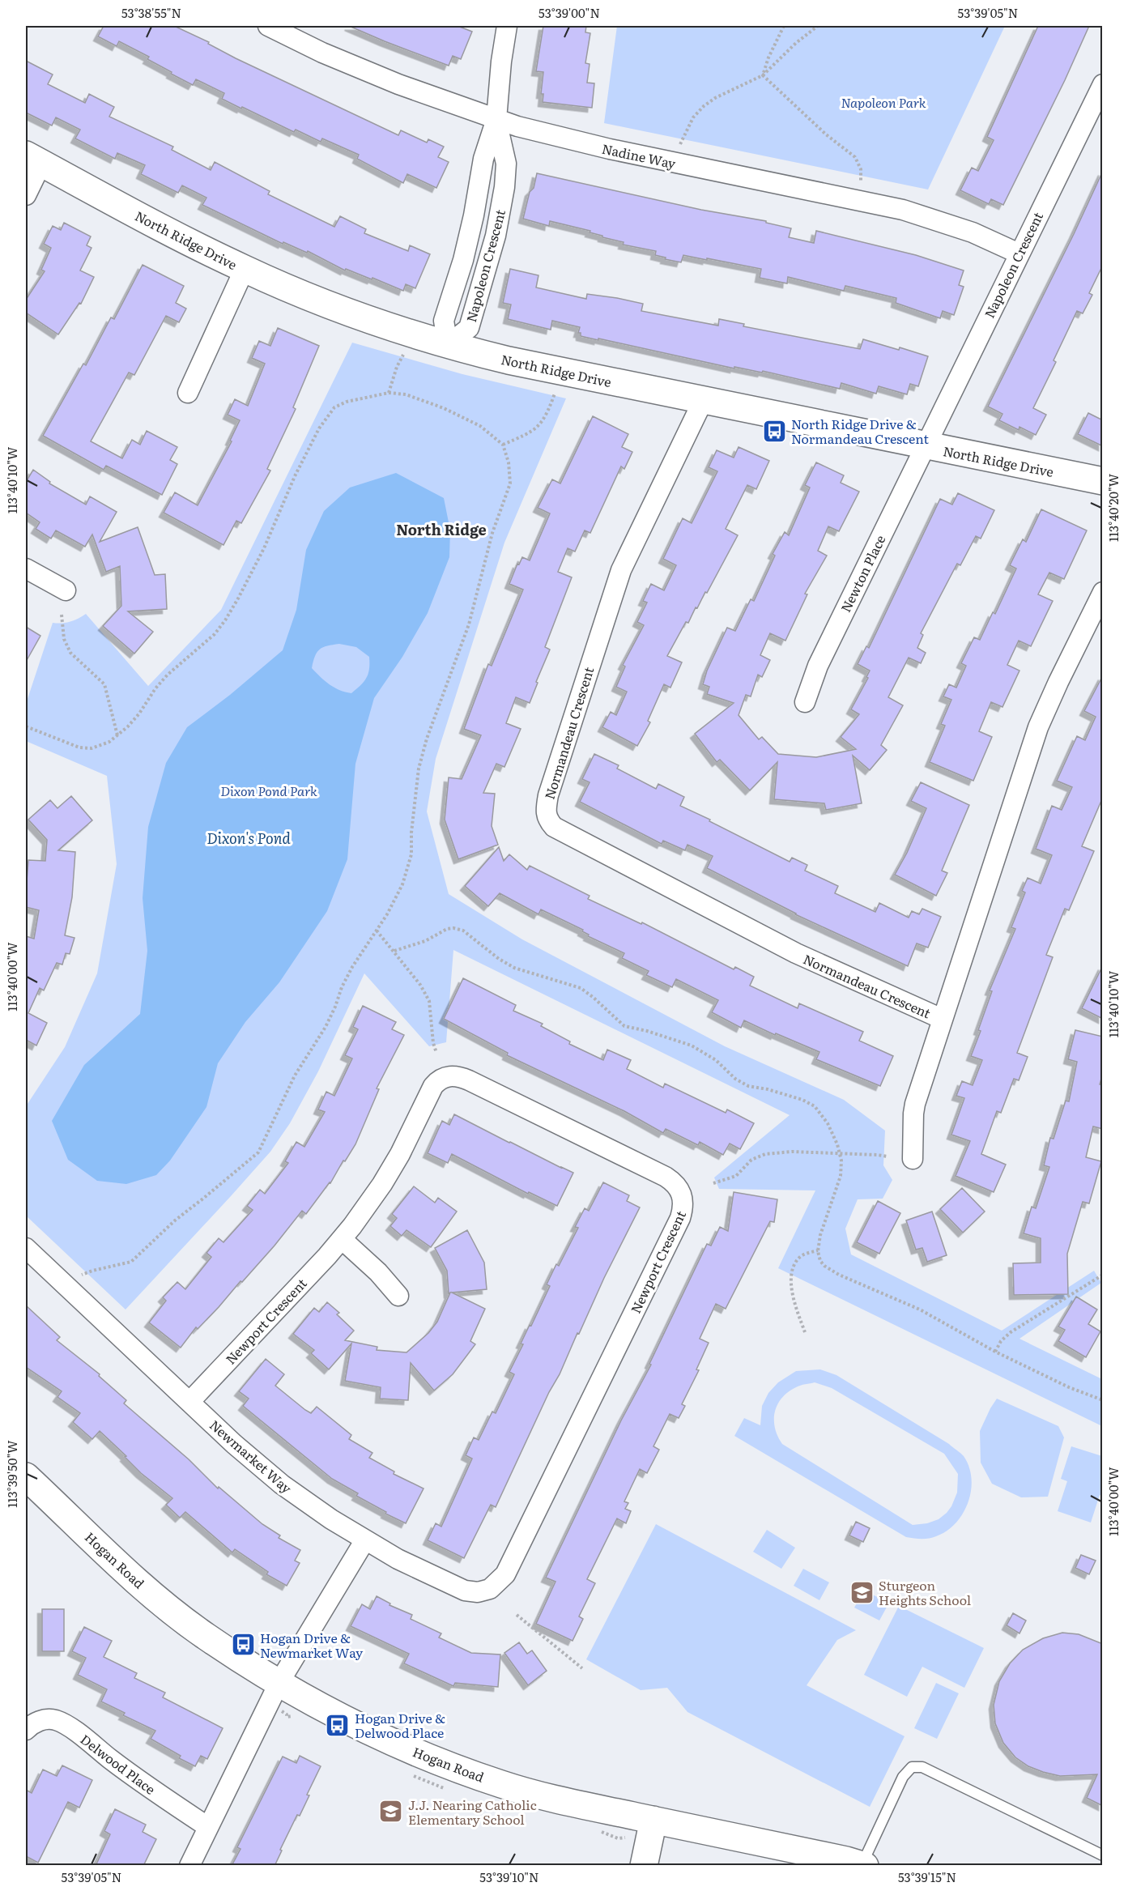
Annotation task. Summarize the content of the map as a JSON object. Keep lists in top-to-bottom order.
{
  "streets": {
    "street": [
      "Nadine Way",
      "North Ridge Drive",
      "Napoleon Crescent",
      "Newton Place",
      "Normandeau Crescent",
      "Newport Crescent",
      "Newmarket Way",
      "Hogan Road",
      "Delwood Place"
    ]
  },
  "crossings": [
    ["Nadine Way", "Napoleon Crescent"],
    ["North Ridge Drive", "Napoleon Crescent"],
    ["North Ridge Drive", "Newton Place"],
    ["North Ridge Drive", "Normandeau Crescent"],
    ["Napoleon Crescent", "Newton Place"],
    ["Newport Crescent", "Newmarket Way"]
  ],
  "districts": ["North Ridge"],
  "water": ["Dixon's Pond"],
  "parks": ["Napoleon Park", "Dixon Pond Park"],
  "places": {
    "bus stop": ["North Ridge Drive & Normandeau Crescent", "Hogan Drive & Newmarket Way", "Hogan Drive & Delwood Place"],
    "school or university": ["Sturgeon Heights School", "J.J. Nearing Catholic Elementary School"]
  },
  "coordinates": [
    "53°38'55\"N",
    "53°39'00\"N",
    "53°39'05\"N",
    "113°40'10\"W",
    "113°40'20\"W",
    "113°40'00\"W",
    "113°39'50\"W",
    "53°39'10\"N",
    "53°39'15\"N"
  ]
}
